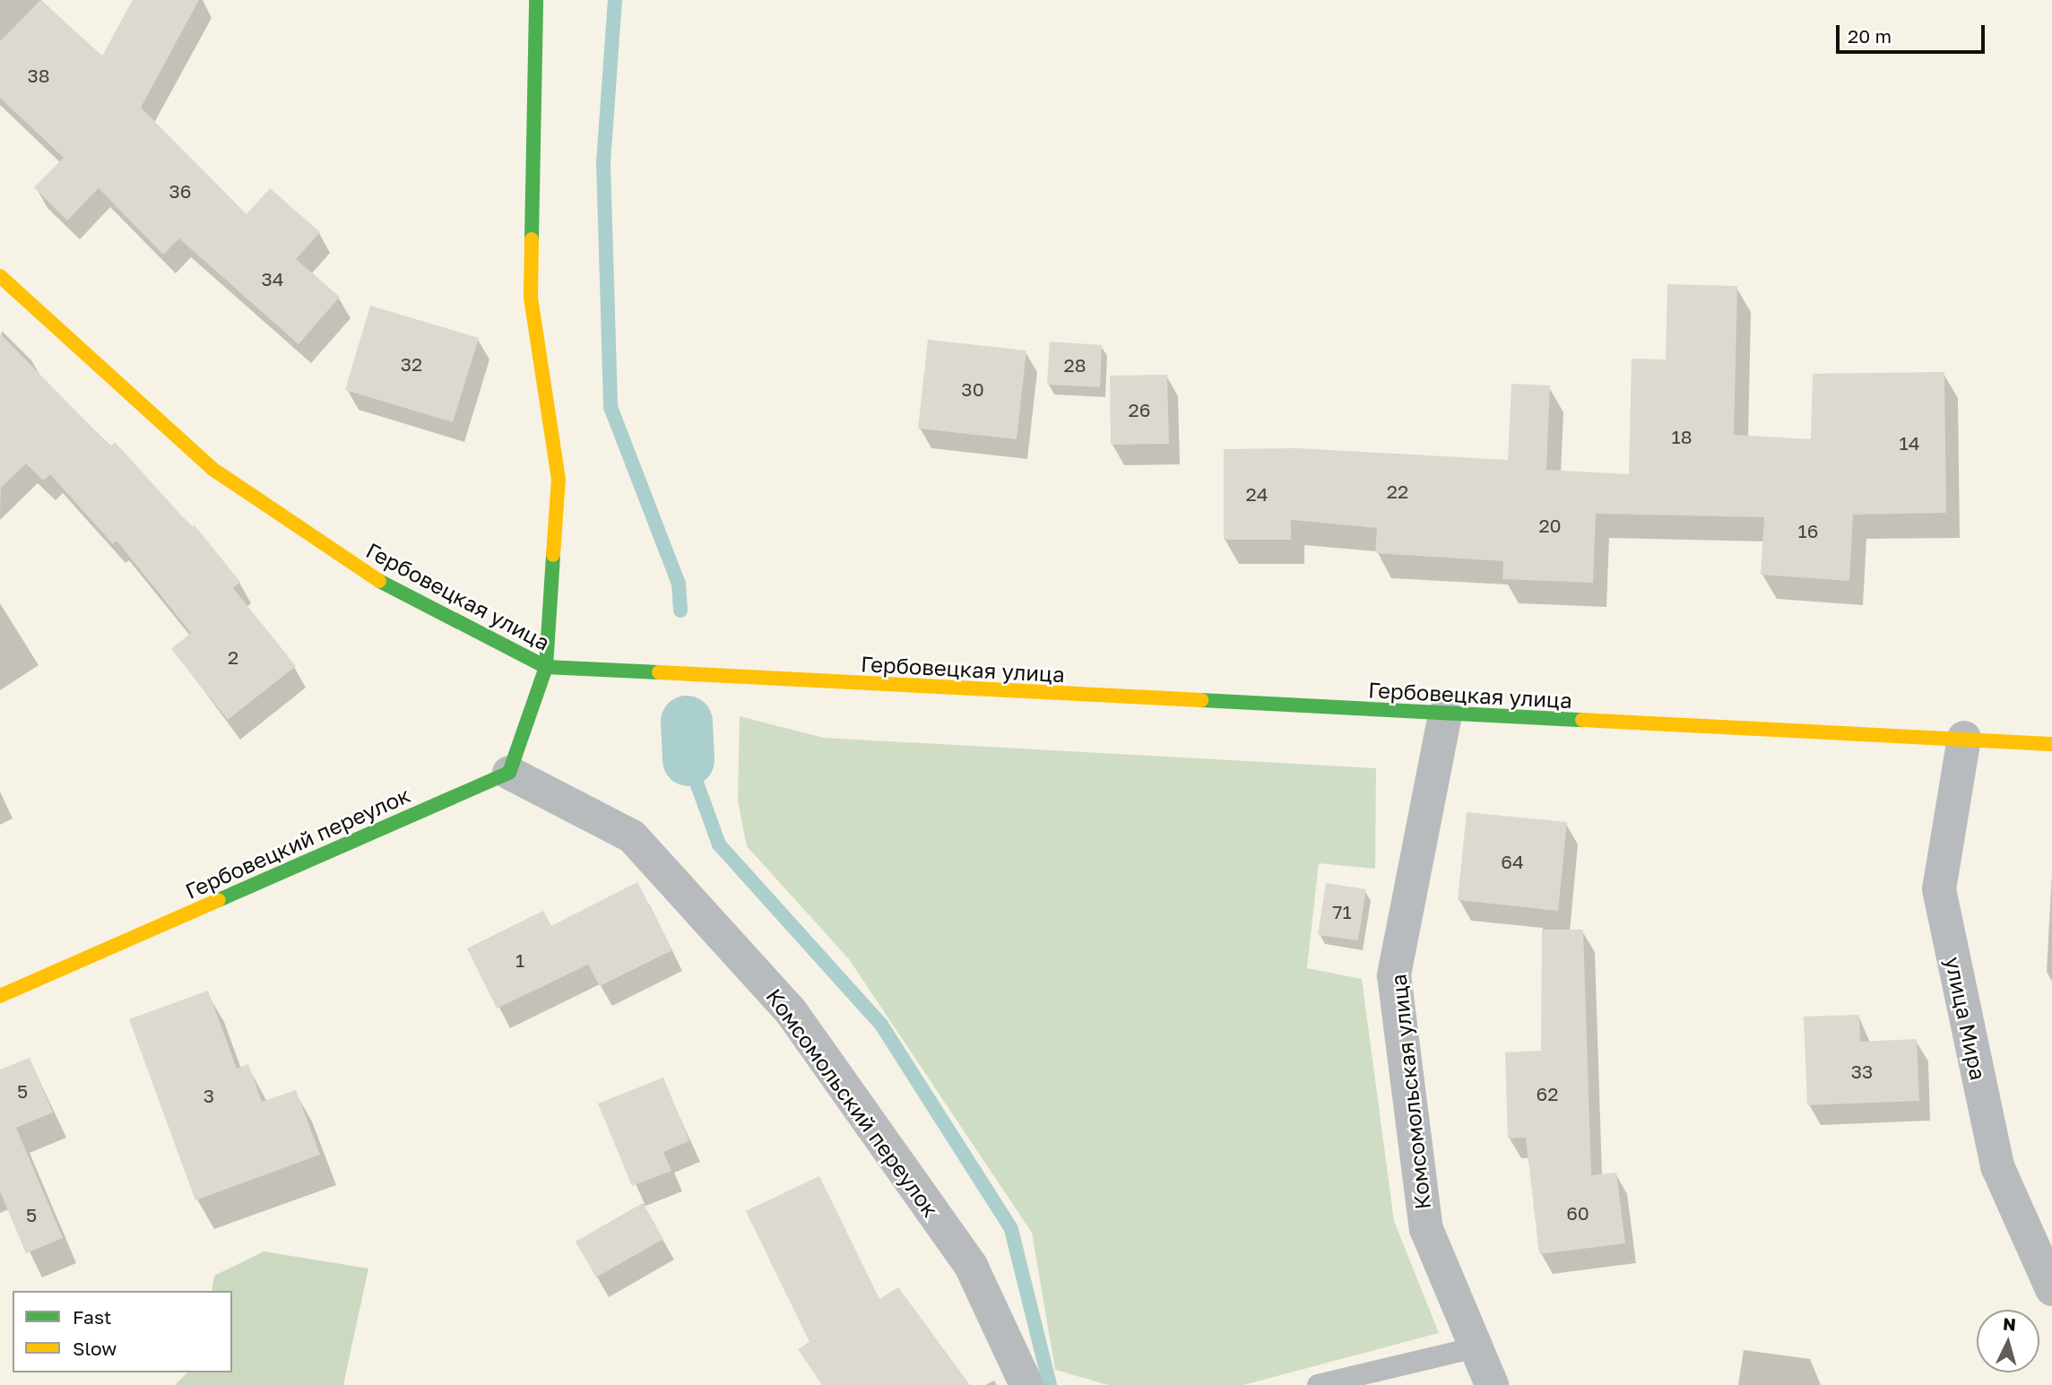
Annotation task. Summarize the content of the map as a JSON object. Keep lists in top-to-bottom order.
{
  "streets": {
    "street": [
      "Гербовецкая улица",
      "Гербовецкий переулок",
      "улица Мира",
      "Комсомольская улица",
      "Комсомольский переулок"
    ]
  },
  "crossings": [
    ["Гербовецкая улица", "улица Мира"],
    ["Гербовецкая улица", "Комсомольская улица"],
    ["Гербовецкий переулок", "Комсомольский переулок"]
  ],
  "house_numbers": [
    "38",
    "36",
    "34",
    "32",
    "28",
    "30",
    "26",
    "18",
    "14",
    "22",
    "24",
    "20",
    "16",
    "2",
    "64",
    "71",
    "1",
    "33",
    "5",
    "62",
    "3",
    "60",
    "5"
  ],
  "legend": ["Fast", "Slow"],
  "scale_bar": "20 m",
  "north": "top"
}
